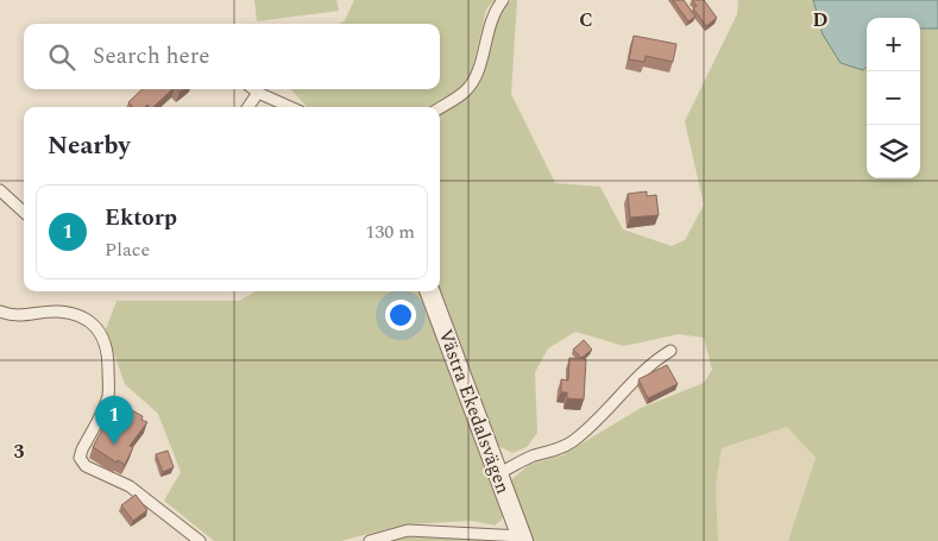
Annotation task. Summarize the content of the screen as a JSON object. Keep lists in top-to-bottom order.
{
  "streets": {
    "street": ["Västra Ekedalsvägen"]
  },
  "page": {
    "map_buttons": ["+", "−"],
    "search": "Search here",
    "heading": "Nearby",
    "list": [
      {
        "mark": "1",
        "name": "Ektorp",
        "note": "Place",
        "value": "130 m"
      }
    ],
    "pins": "1"
  },
  "grid": {
    "columns": ["C", "D"],
    "rows": ["3"]
  }
}
